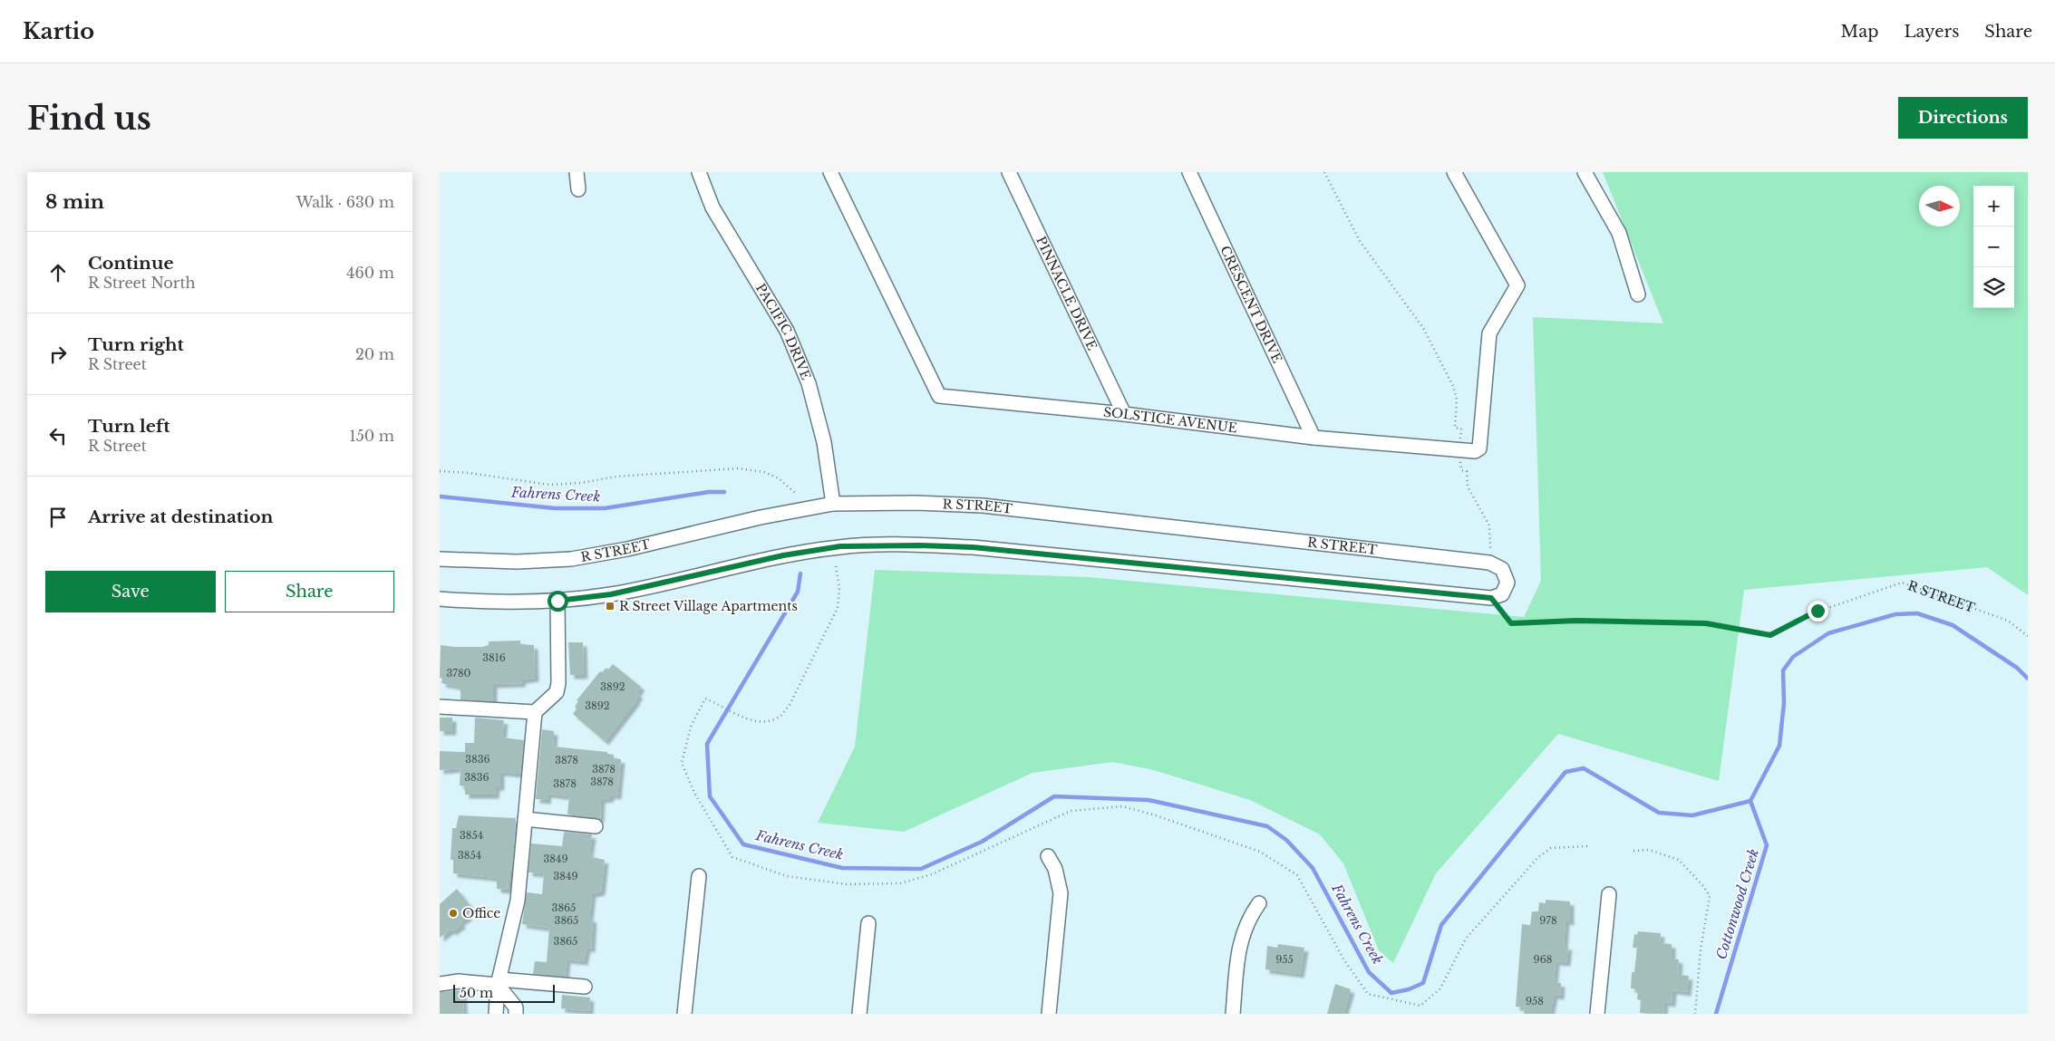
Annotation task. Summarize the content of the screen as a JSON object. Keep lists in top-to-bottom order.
{
  "streets": {
    "street": [
      "PINNACLE DRIVE",
      "CRESCENT DRIVE",
      "PACIFIC DRIVE",
      "SOLSTICE AVENUE",
      "R STREET"
    ]
  },
  "crossings": [
    ["PINNACLE DRIVE", "SOLSTICE AVENUE"],
    ["CRESCENT DRIVE", "SOLSTICE AVENUE"],
    ["PACIFIC DRIVE", "R STREET"]
  ],
  "water": ["Fahrens Creek", "Cottonwood Creek"],
  "places": {
    "transit": ["R Street Village Apartments"],
    "other": ["Office"]
  },
  "house_numbers": [
    "3816",
    "3780",
    "3892",
    "3892",
    "3836",
    "3878",
    "3878",
    "3836",
    "3878",
    "3878",
    "3854",
    "3854",
    "3849",
    "3849",
    "3865",
    "3865",
    "978",
    "3865",
    "955",
    "968",
    "958"
  ],
  "scale_bar": "50 m",
  "north": "right",
  "page": {
    "header": "Kartio",
    "nav": ["Map", "Layers", "Share"],
    "buttons": [
      "Directions",
      ["Save", "Share"]
    ],
    "title": "Find us",
    "heading": ["8 min", "Walk · 630 m"],
    "map_buttons": ["+", "−"],
    "list": [
      ["Continue", "R Street North", "460 m"],
      ["Turn right", "R Street", "20 m"],
      ["Turn left", "R Street", "150 m"],
      "Arrive at destination"
    ],
    "scale": "50 m"
  }
}
